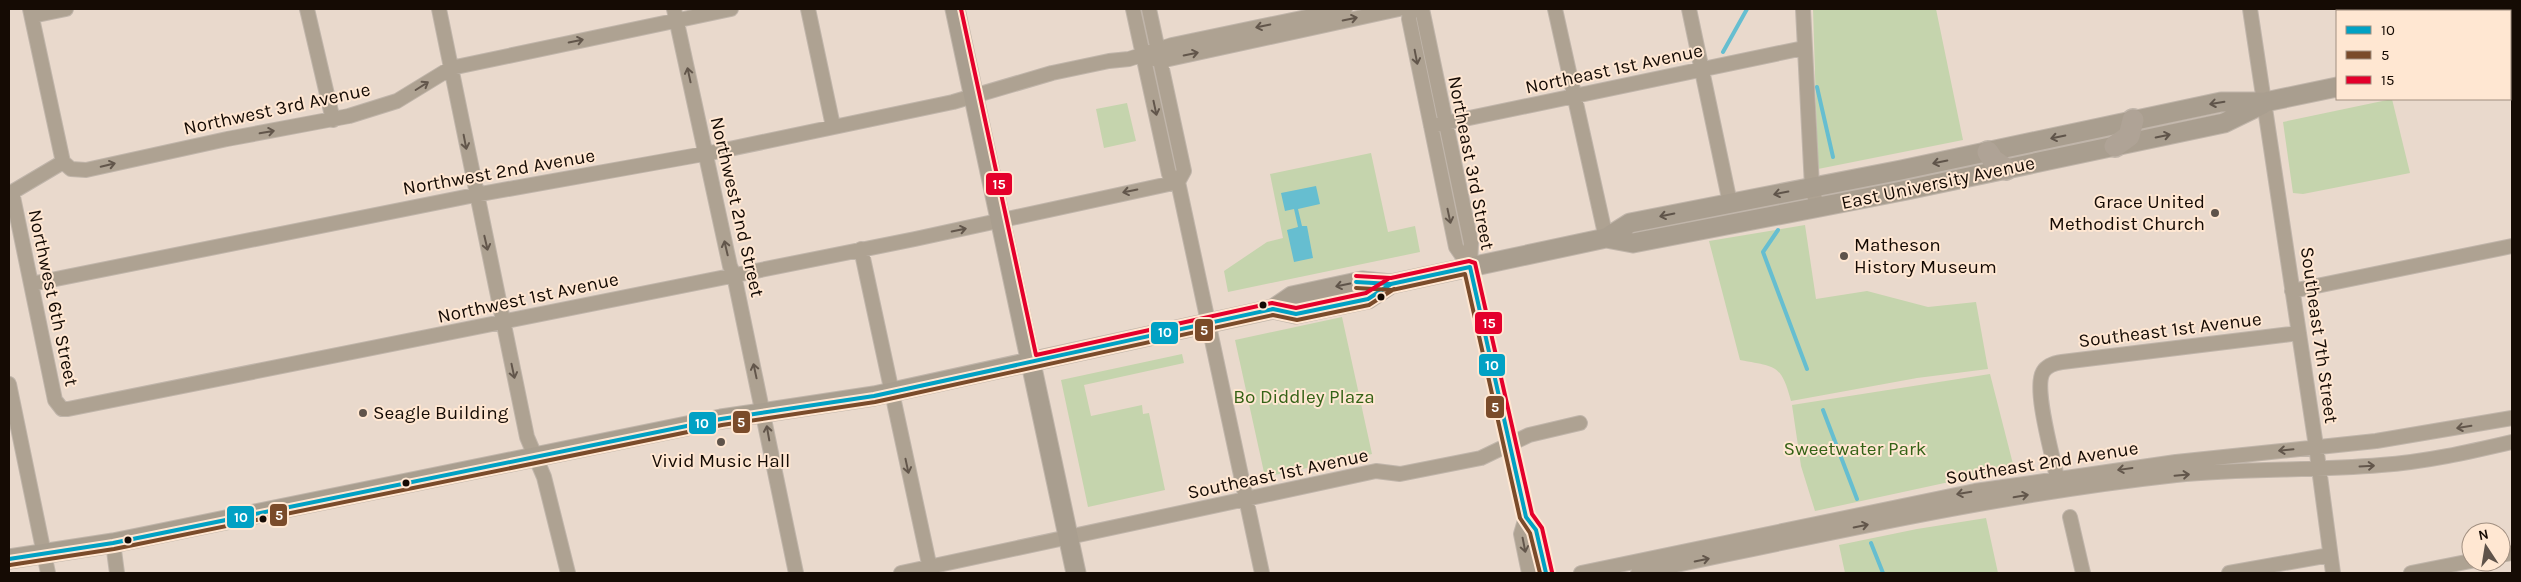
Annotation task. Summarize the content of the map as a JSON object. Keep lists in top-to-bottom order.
{
  "streets": {
    "main road": ["East University Avenue"],
    "street": [
      "Northeast 1st Avenue",
      "Northwest 3rd Avenue",
      "Northeast 3rd Street",
      "Northwest 2nd Avenue",
      "Northwest 2nd Street",
      "Northwest 6th Street",
      "Northwest 1st Avenue",
      "Southeast 1st Avenue",
      "Southeast 7th Street",
      "Southeast 2nd Avenue"
    ]
  },
  "crossings": [
    ["Northeast 1st Avenue", "Northeast 3rd Street"],
    ["Northwest 3rd Avenue", "Northwest 2nd Street"],
    ["Northeast 3rd Street", "East University Avenue"],
    ["Northwest 2nd Avenue", "Northwest 2nd Street"],
    ["Northwest 2nd Avenue", "Northwest 6th Street"],
    ["East University Avenue", "Northwest 2nd Street"],
    ["East University Avenue", "Southeast 7th Street"],
    ["Northwest 2nd Street", "Northwest 1st Avenue"],
    ["Northwest 6th Street", "Northwest 1st Avenue"],
    ["Southeast 1st Avenue", "Southeast 7th Street"],
    ["Southeast 1st Avenue", "Southeast 2nd Avenue"],
    ["Southeast 7th Street", "Southeast 2nd Avenue"]
  ],
  "one_way": ["Northwest 3rd Avenue", "Northwest 2nd Street"],
  "parks": ["Bo Diddley Plaza", "Sweetwater Park"],
  "places": [
    "Grace United Methodist Church",
    "Matheson History Museum",
    "Seagle Building",
    "Vivid Music Hall"
  ],
  "lines": ["transit line 15", "transit line 10", "transit line 5"],
  "legend": ["10", "5", "15"],
  "north": "top"
}
